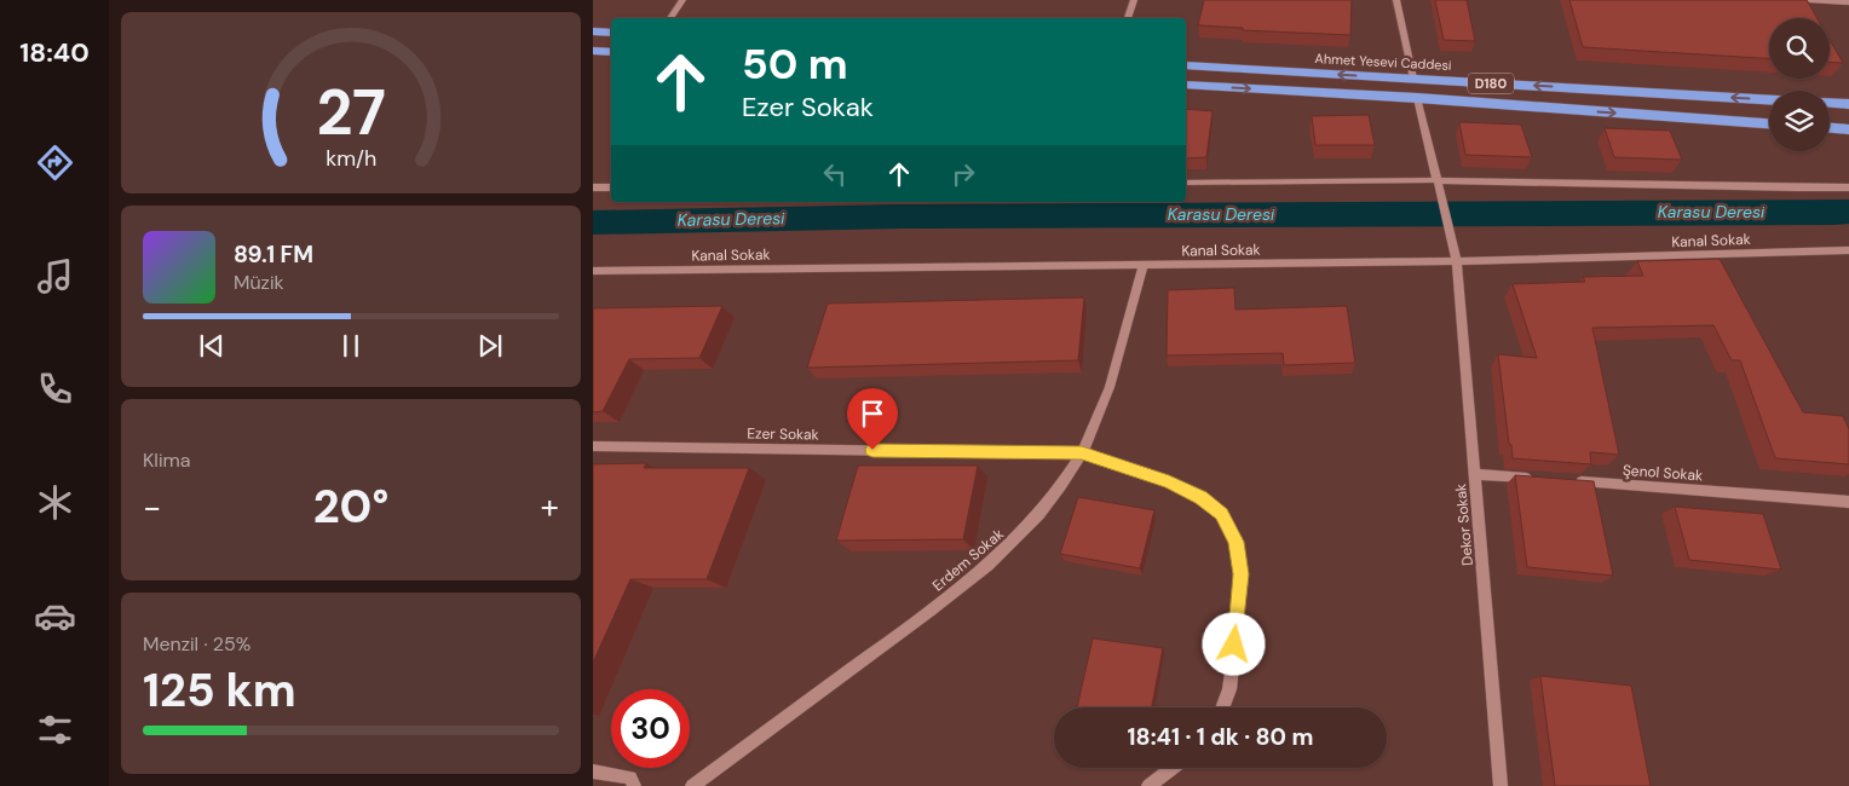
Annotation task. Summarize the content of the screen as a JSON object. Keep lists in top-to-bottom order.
{
  "streets": {
    "highway": ["Ahmet Yesevi Caddesi", "D180"],
    "street": [
      "Kanal Sokak",
      "Ezer Sokak",
      "Şenol Sokak",
      "Dekor Sokak",
      "Erdem Sokak"
    ]
  },
  "crossings": [
    ["Kanal Sokak", "Dekor Sokak"],
    ["Kanal Sokak", "Erdem Sokak"],
    ["Ezer Sokak", "Erdem Sokak"]
  ],
  "water": ["Karasu Deresi"],
  "page": {
    "tabs": "18:40",
    "turn": ["50 m", "Ezer Sokak"],
    "song": ["89.1 FM", "Müzik"],
    "tile": [
      "Klima",
      ["Menzil · 25%", "125 km"]
    ],
    "heat": ["−", "20°", "+"],
    "limit": "30",
    "trip": "18:41 · 1 dk · 80 m",
    "gauge": ["27", "km/h"]
  }
}
